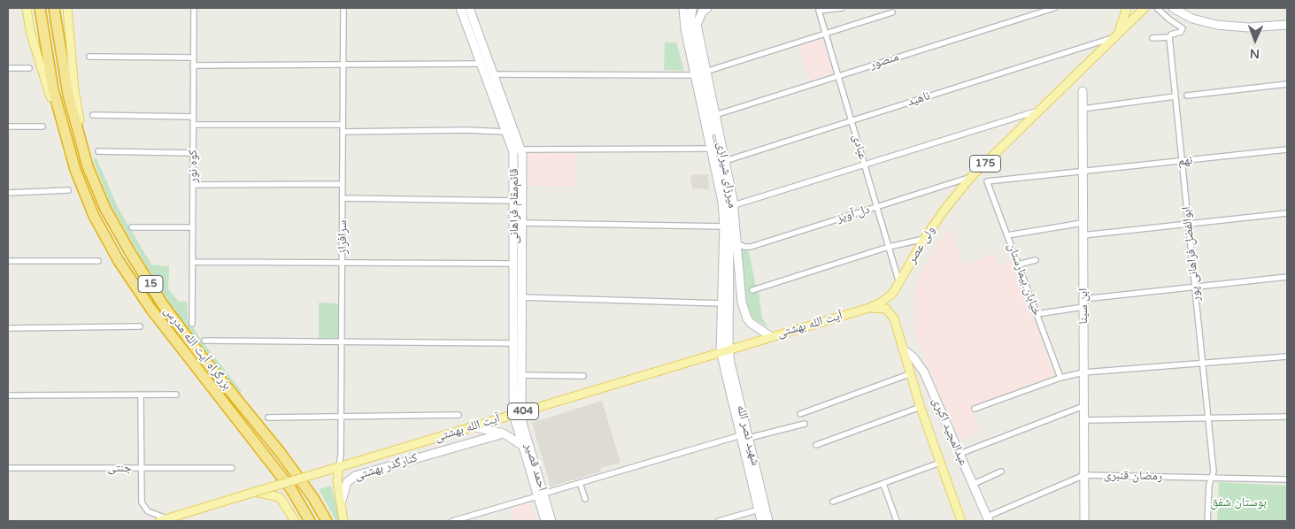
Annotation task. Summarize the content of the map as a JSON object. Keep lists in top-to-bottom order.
{
  "streets": {
    "highway": ["15", "بزرگراه آیت الله مدرس"],
    "main road": [
      "175",
      "میرزای شیرازی",
      "قائم‌مقام فراهانی",
      "ولی عصر",
      "ابن سینا",
      "آیت الله بهشتی",
      "404",
      "عبدالمجید اکبری",
      "شهید نصر الله",
      "کنارگذر بهشتی",
      "احمد قصیر"
    ],
    "street": [
      "منصور",
      "ناهید",
      "عبادی",
      "نهم",
      "کوه نور",
      "دل آویز",
      "سرافراز",
      "ابوالفضل فراهانی پور",
      "خیابان بیمارستان",
      "جنتی",
      "رمضان قنبری"
    ]
  },
  "crossings": [
    ["منصور", "عبادی"],
    ["منصور", "میرزای شیرازی"],
    ["ناهید", "عبادی"],
    ["ناهید", "میرزای شیرازی"],
    ["ناهید", "ولی عصر"],
    ["عبادی", "دل آویز"],
    ["عبادی", "ولی عصر"],
    ["نهم", "ابوالفضل فراهانی پور"],
    ["نهم", "خیابان بیمارستان"],
    ["نهم", "ابن سینا"],
    ["میرزای شیرازی", "دل آویز"],
    ["میرزای شیرازی", "آیت الله بهشتی"],
    ["میرزای شیرازی", "شهید نصر الله"],
    ["قائم‌مقام فراهانی", "آیت الله بهشتی"],
    ["قائم‌مقام فراهانی", "احمد قصیر"],
    ["دل آویز", "ولی عصر"],
    ["سرافراز", "آیت الله بهشتی"],
    ["ولی عصر", "آیت الله بهشتی"],
    ["ابوالفضل فراهانی پور", "رمضان قنبری"],
    ["ابن سینا", "رمضان قنبری"],
    ["آیت الله بهشتی", "شهید نصر الله"],
    ["آیت الله بهشتی", "احمد قصیر"],
    ["عبدالمجید اکبری", "رمضان قنبری"]
  ],
  "parks": ["بوستان شفق"],
  "north": "bottom"
}
